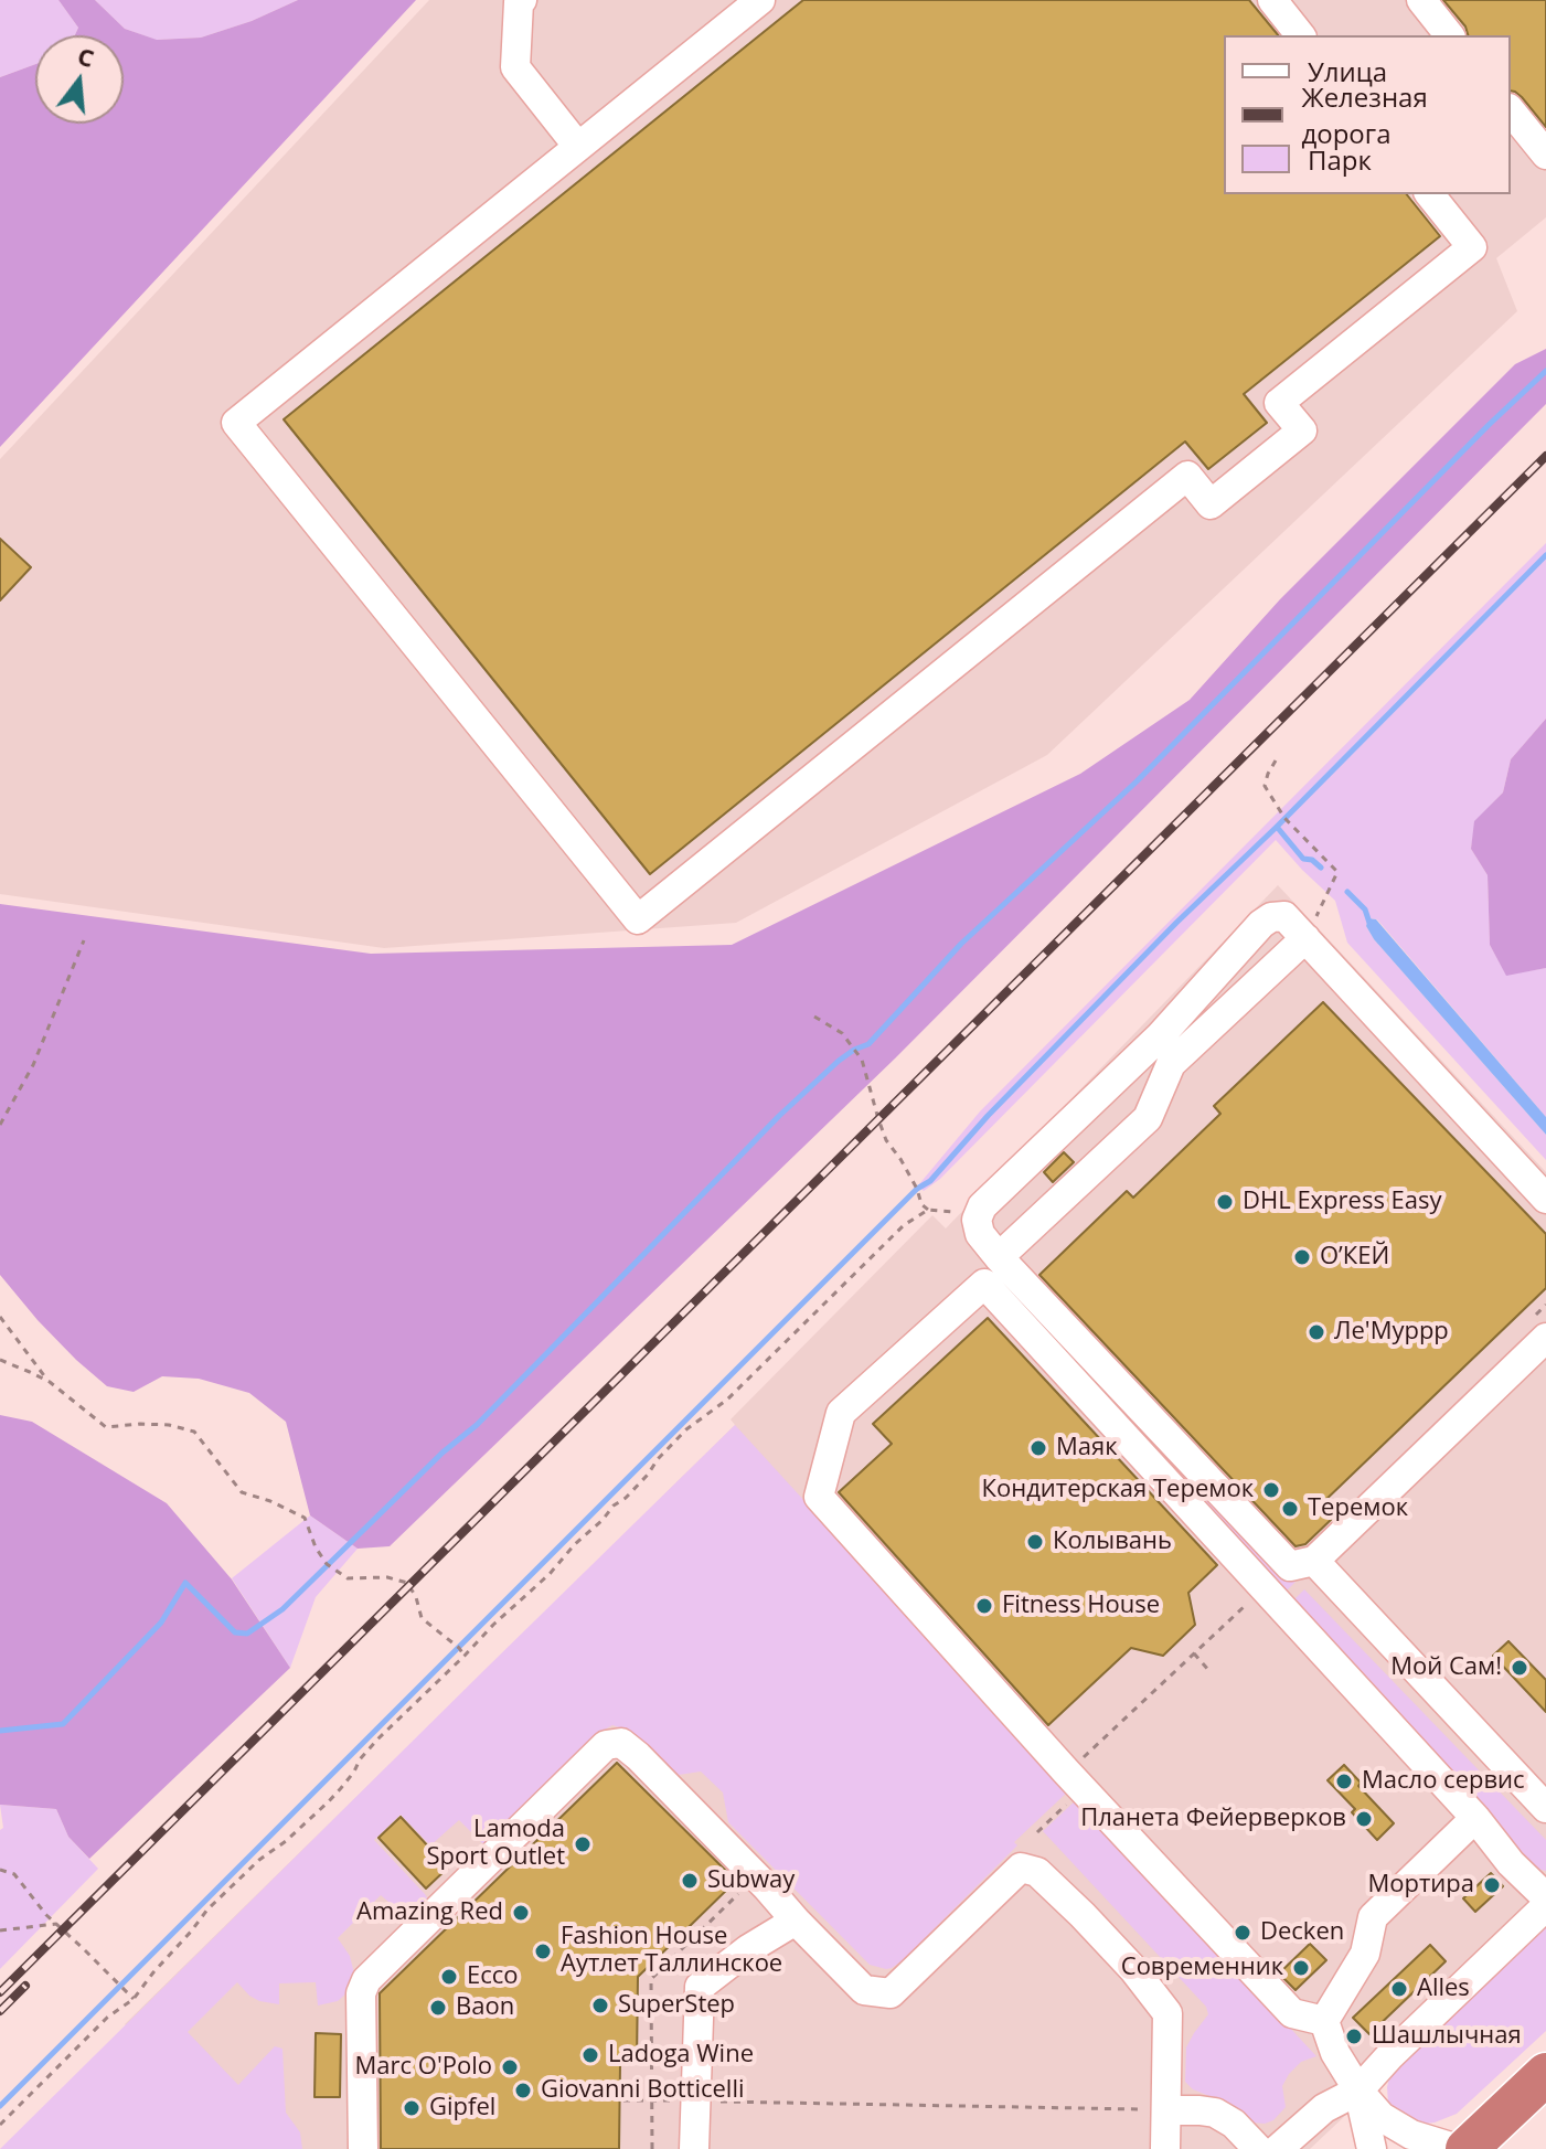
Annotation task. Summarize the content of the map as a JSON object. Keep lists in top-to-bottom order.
{
  "places": [
    "DHL Express Easy",
    "О’КЕЙ",
    "Ле'Муррр",
    "Маяк",
    "Кондитерская Теремок",
    "Теремок",
    "Колывань",
    "Fitness House",
    "Мой Сам!",
    "Масло сервис",
    "Планета Фейерверков",
    "Lamoda Sport Outlet",
    "Subway",
    "Мортира",
    "Amazing Red",
    "Decken",
    "Fashion House Аутлет Таллинское",
    "Современник",
    "Ecco",
    "Alles",
    "SuperStep",
    "Baon",
    "Шашлычная",
    "Ladoga Wine",
    "Marc O'Polo",
    "Giovanni Botticelli",
    "Gipfel"
  ],
  "legend": ["Улица", "Железная дорога", "Парк"],
  "north": "top"
}
